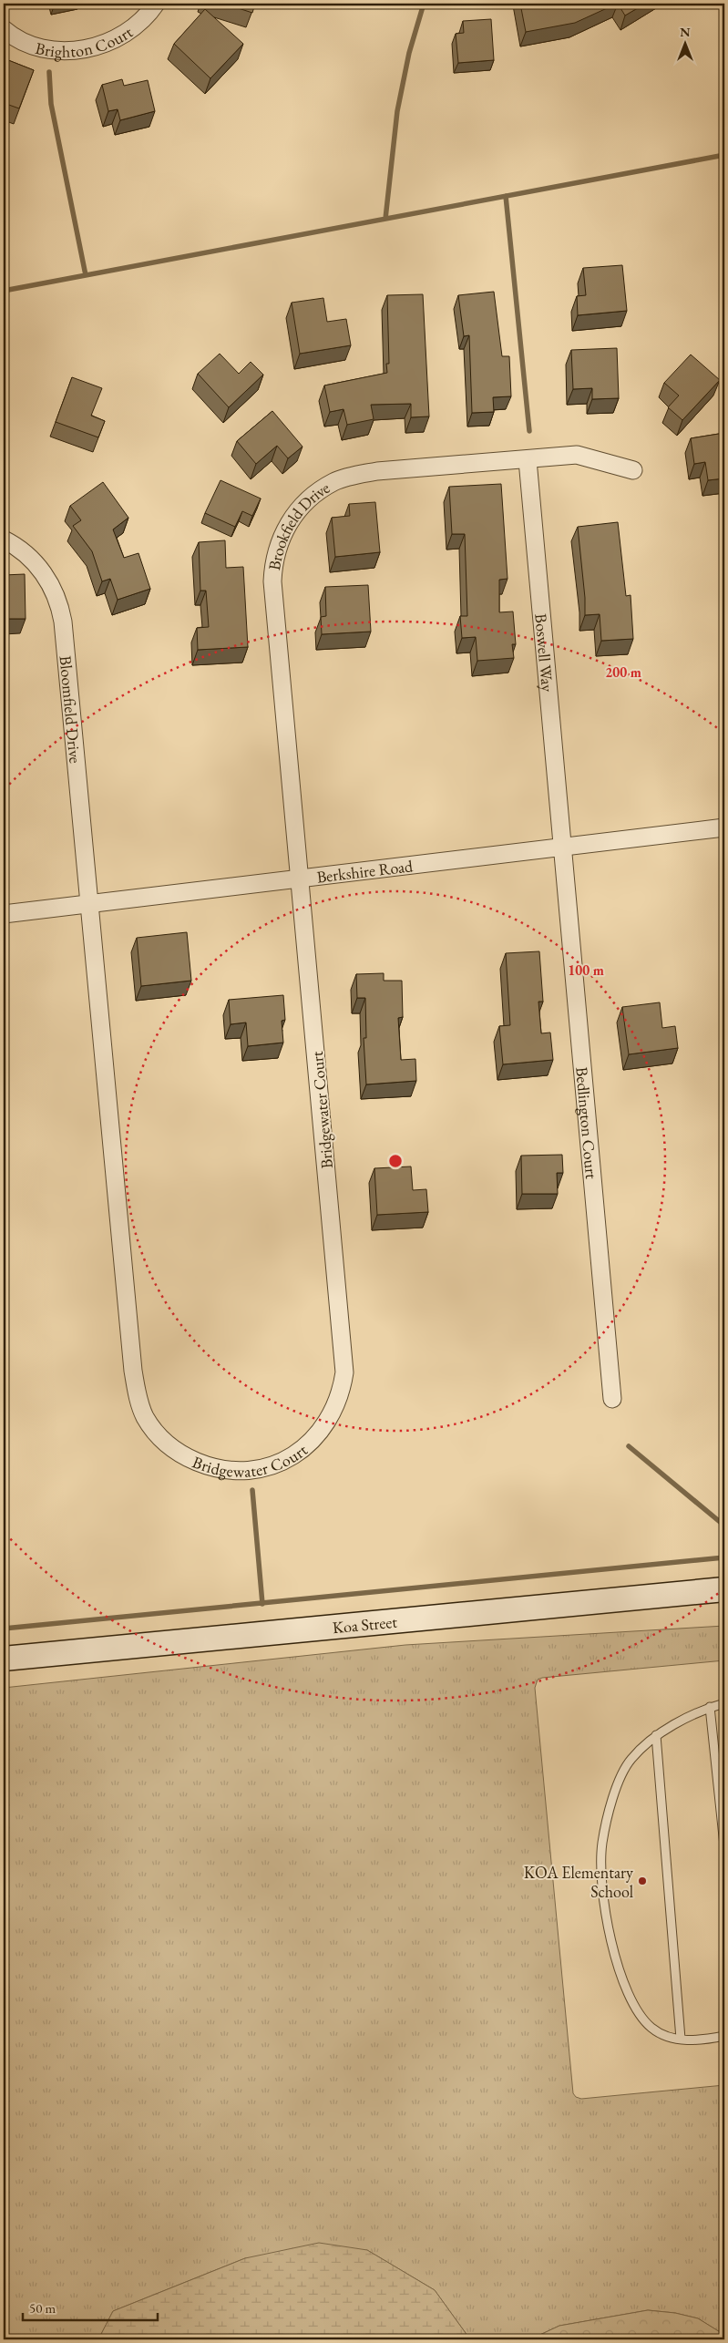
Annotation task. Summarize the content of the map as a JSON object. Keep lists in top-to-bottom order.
{
  "streets": {
    "main road": ["Koa Street"],
    "street": [
      "Brighton Court",
      "Brookfield Drive",
      "Boswell Way",
      "Bloomfield Drive",
      "Berkshire Road",
      "Bridgewater Court",
      "Bedlington Court"
    ]
  },
  "crossings": [
    ["Brookfield Drive", "Boswell Way"],
    ["Brookfield Drive", "Berkshire Road"],
    ["Brookfield Drive", "Bridgewater Court"],
    ["Boswell Way", "Berkshire Road"],
    ["Boswell Way", "Bedlington Court"],
    ["Bloomfield Drive", "Berkshire Road"],
    ["Bloomfield Drive", "Bridgewater Court"],
    ["Berkshire Road", "Bridgewater Court"],
    ["Berkshire Road", "Bedlington Court"]
  ],
  "places": ["KOA Elementary School"],
  "scale_bar": "50 m",
  "north": "top",
  "rings": ["200 m", "100 m"]
}
